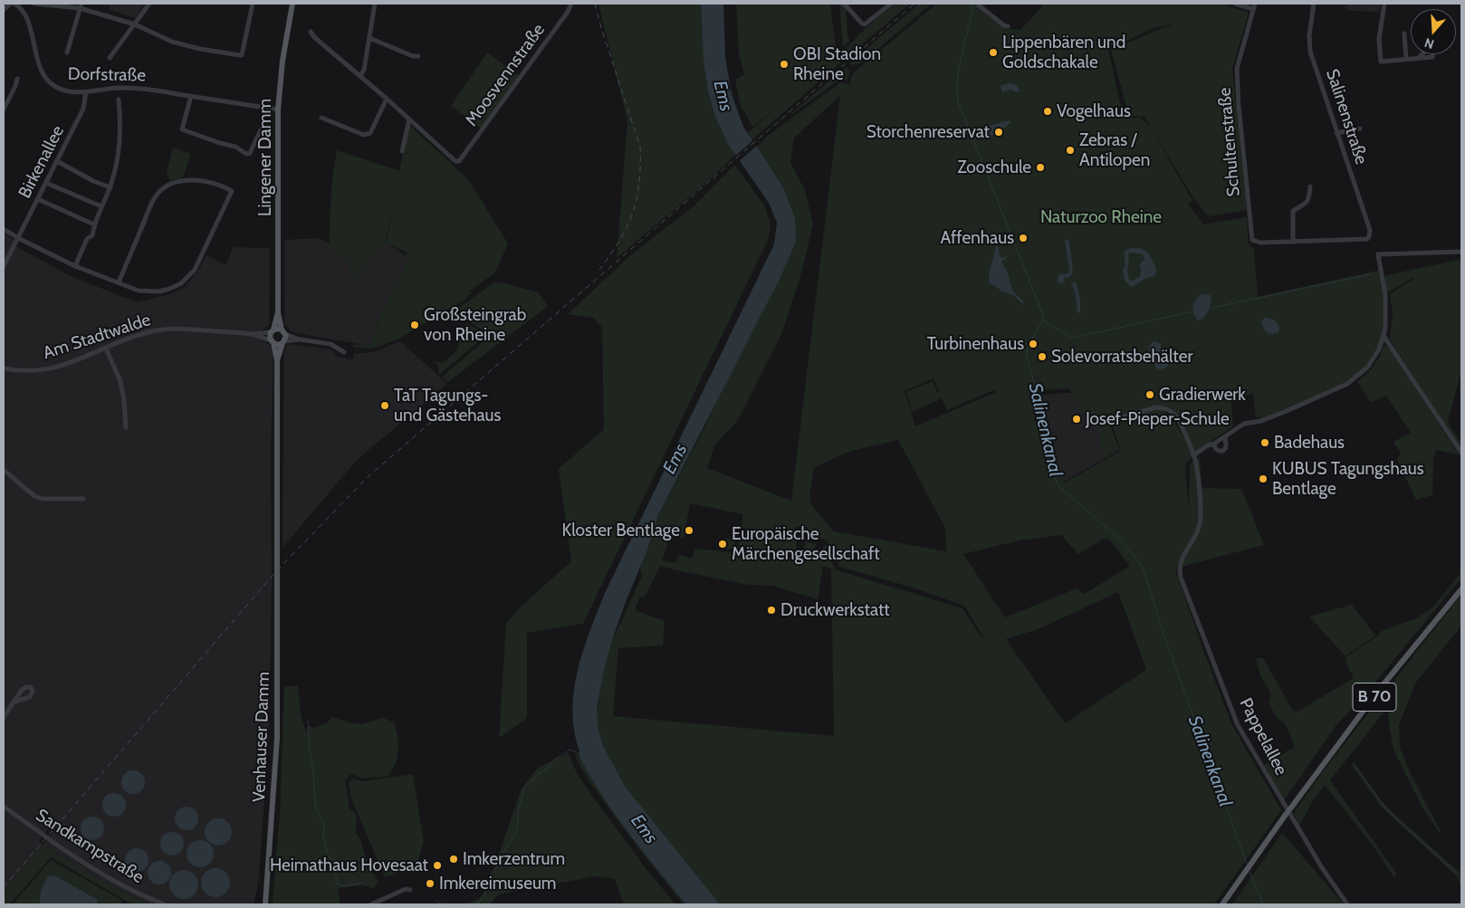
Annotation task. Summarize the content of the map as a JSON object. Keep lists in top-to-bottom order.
{
  "streets": {
    "main road": ["Lingener Damm", "B 70", "Venhauser Damm"],
    "street": [
      "Dorfstraße",
      "Moosvennstraße",
      "Salinenstraße",
      "Schultenstraße",
      "Birkenallee",
      "Am Stadtwalde",
      "Pappelallee",
      "Sandkampstraße"
    ]
  },
  "crossings": [
    ["Dorfstraße", "Lingener Damm"],
    ["Dorfstraße", "Birkenallee"],
    ["Salinenstraße", "Schultenstraße"],
    ["Lingener Damm", "Am Stadtwalde"]
  ],
  "water": ["Ems", "Salinenkanal"],
  "parks": ["Naturzoo Rheine"],
  "places": [
    "Lippenbären und Goldschakale",
    "OBI Stadion Rheine",
    "Vogelhaus",
    "Storchenreservat",
    "Zebras / Antilopen",
    "Zooschule",
    "Affenhaus",
    "Großsteingrab von Rheine",
    "Turbinenhaus",
    "Solevorratsbehälter",
    "Gradierwerk",
    "TaT Tagungs- und Gästehaus",
    "Josef-Pieper-Schule",
    "Badehaus",
    "KUBUS Tagungshaus Bentlage",
    "Kloster Bentlage",
    "Europäische Märchengesellschaft",
    "Druckwerkstatt",
    "Imkerzentrum",
    "Heimathaus Hovesaat",
    "Imkereimuseum"
  ],
  "north": "bottom"
}
